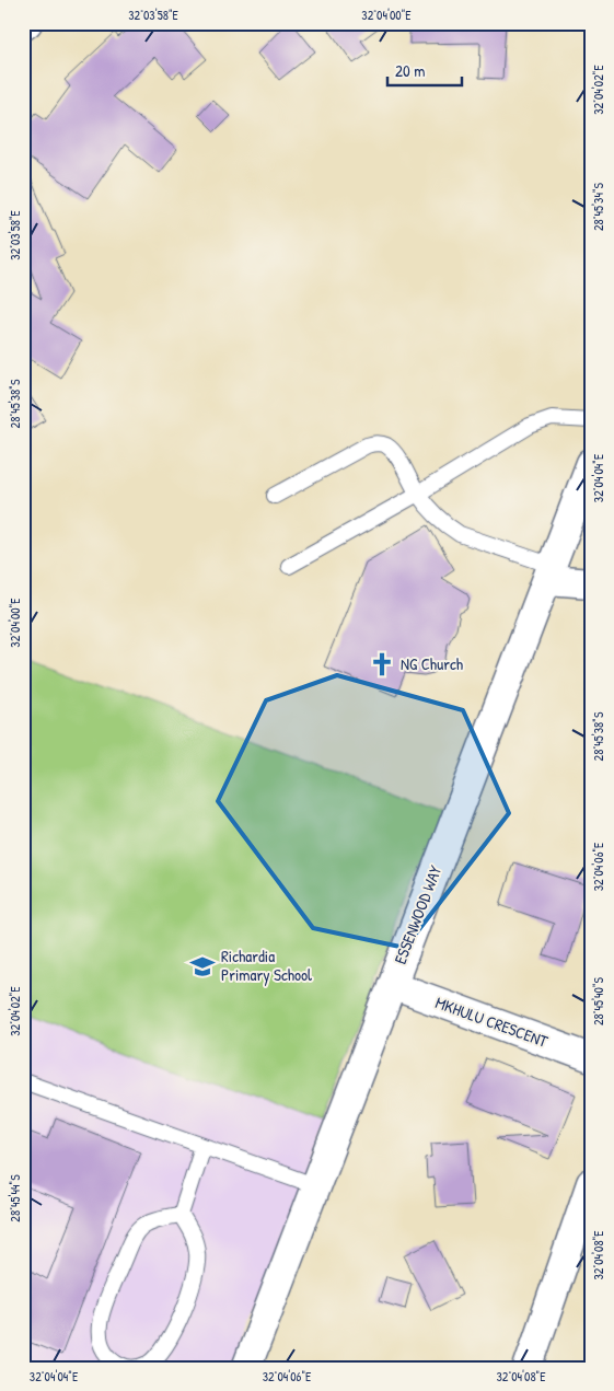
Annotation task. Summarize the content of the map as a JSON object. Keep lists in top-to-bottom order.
{
  "streets": {
    "street": ["ESSENWOOD WAY", "MKHULU CRESCENT"]
  },
  "crossings": [
    ["ESSENWOOD WAY", "MKHULU CRESCENT"]
  ],
  "places": {
    "church": ["NG Church"],
    "school or university": ["Richardia Primary School"]
  },
  "scale_bar": "20 m",
  "coordinates": [
    "32°03'58\"E",
    "32°04'00\"E",
    "32°04'02\"E",
    "28°45'34\"S",
    "28°45'38\"S",
    "32°04'04\"E",
    "32°04'06\"E",
    "28°45'40\"S",
    "28°45'44\"S",
    "32°04'08\"E"
  ]
}
